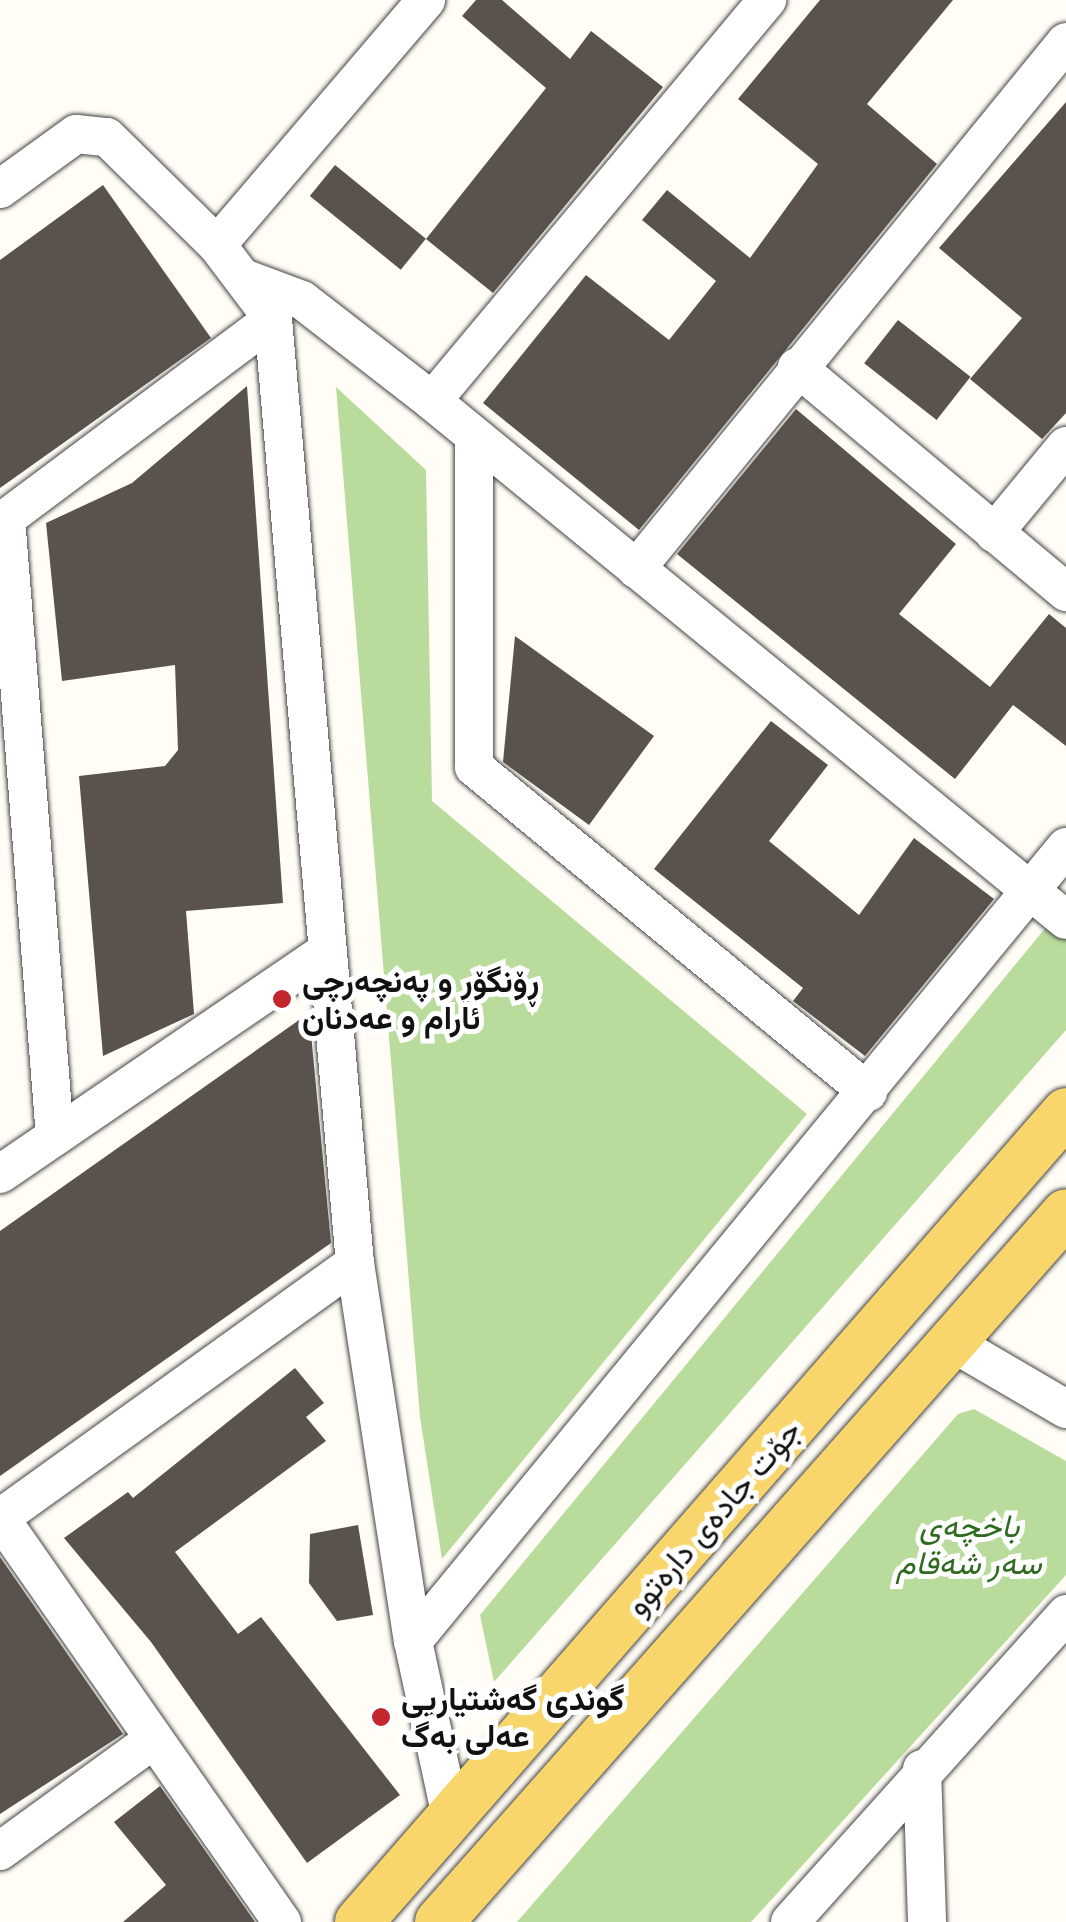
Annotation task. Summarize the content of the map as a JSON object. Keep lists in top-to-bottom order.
{
  "streets": {
    "main road": ["جۆت جادەی دارەتوو"]
  },
  "parks": ["باخچەی سەر شەقام"],
  "places": ["ڕۆنگۆڕ و پەنچەرچی ئارام و عەدنان", "گوندی گەشتیاریی عەلی بەگ"]
}
